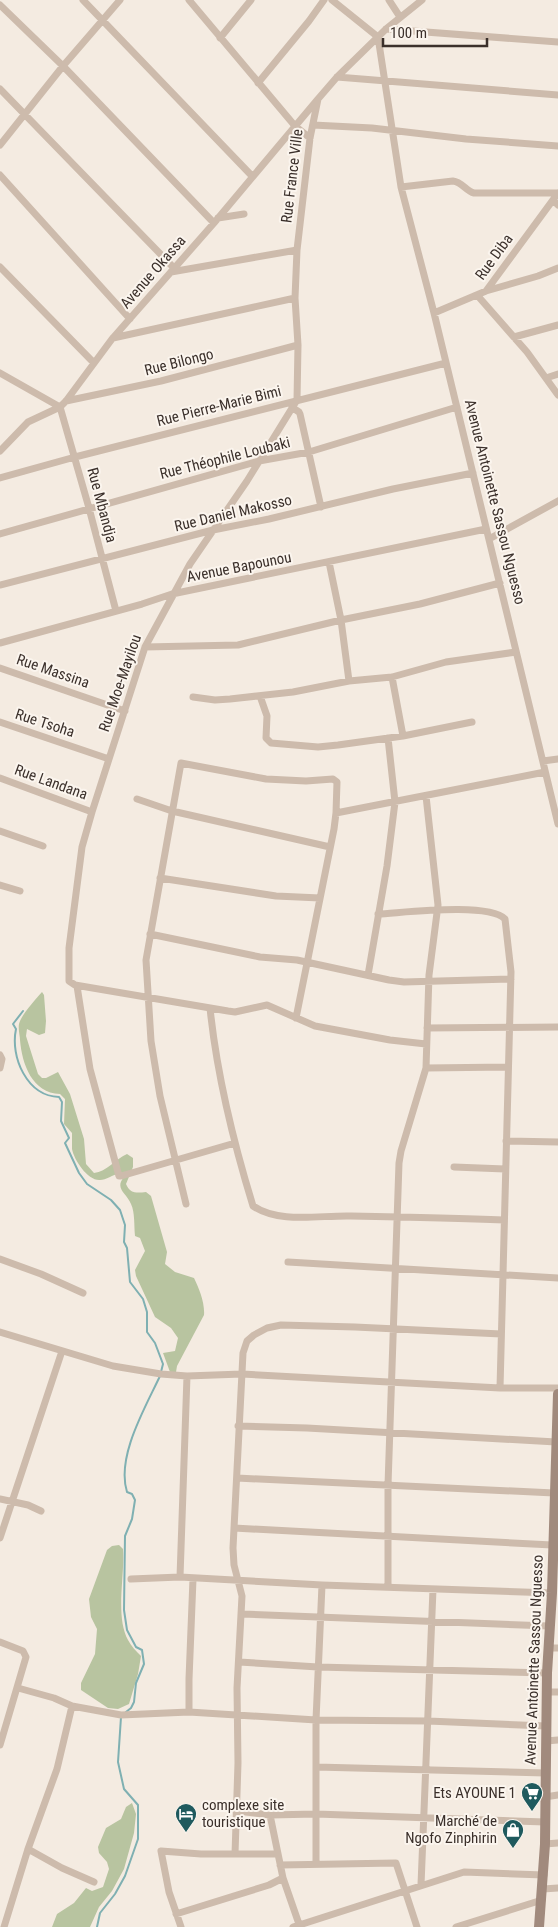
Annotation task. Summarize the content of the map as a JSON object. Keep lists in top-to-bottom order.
{
  "streets": {
    "street": [
      "Rue France Ville",
      "Rue Diba",
      "Avenue Okassa",
      "Rue Bilongo",
      "Rue Pierre-Marie Bimi",
      "Rue Théophile Loubaki",
      "Avenue Antoinette Sassou Nguesso",
      "Rue Mbandja",
      "Rue Daniel Makosso",
      "Avenue Bapounou",
      "Rue Massina",
      "Rue Moe-Mayilou",
      "Rue Tsoha",
      "Rue Landana"
    ]
  },
  "crossings": [
    ["Rue France Ville", "Avenue Okassa"],
    ["Rue France Ville", "Rue Bilongo"],
    ["Rue France Ville", "Rue Pierre-Marie Bimi"],
    ["Rue France Ville", "Avenue Antoinette Sassou Nguesso"],
    ["Rue France Ville", "Rue Moe-Mayilou"],
    ["Rue Diba", "Avenue Antoinette Sassou Nguesso"],
    ["Avenue Okassa", "Rue Bilongo"],
    ["Avenue Okassa", "Rue Mbandja"],
    ["Rue Pierre-Marie Bimi", "Avenue Antoinette Sassou Nguesso"],
    ["Rue Pierre-Marie Bimi", "Rue Mbandja"],
    ["Rue Pierre-Marie Bimi", "Rue Moe-Mayilou"],
    ["Rue Théophile Loubaki", "Avenue Antoinette Sassou Nguesso"],
    ["Rue Théophile Loubaki", "Rue Mbandja"],
    ["Rue Théophile Loubaki", "Rue Moe-Mayilou"],
    ["Avenue Antoinette Sassou Nguesso", "Rue Daniel Makosso"],
    ["Avenue Antoinette Sassou Nguesso", "Avenue Bapounou"],
    ["Rue Mbandja", "Rue Daniel Makosso"],
    ["Rue Mbandja", "Avenue Bapounou"],
    ["Rue Daniel Makosso", "Rue Moe-Mayilou"],
    ["Avenue Bapounou", "Rue Moe-Mayilou"],
    ["Rue Massina", "Rue Moe-Mayilou"],
    ["Rue Moe-Mayilou", "Rue Tsoha"],
    ["Rue Moe-Mayilou", "Rue Landana"]
  ],
  "places": {
    "supermarket": ["Ets AYOUNE 1"],
    "hotel": ["complexe site touristique"],
    "shop": ["Marché de Ngofo Zinphirin"]
  },
  "scale_bar": "100 m"
}
